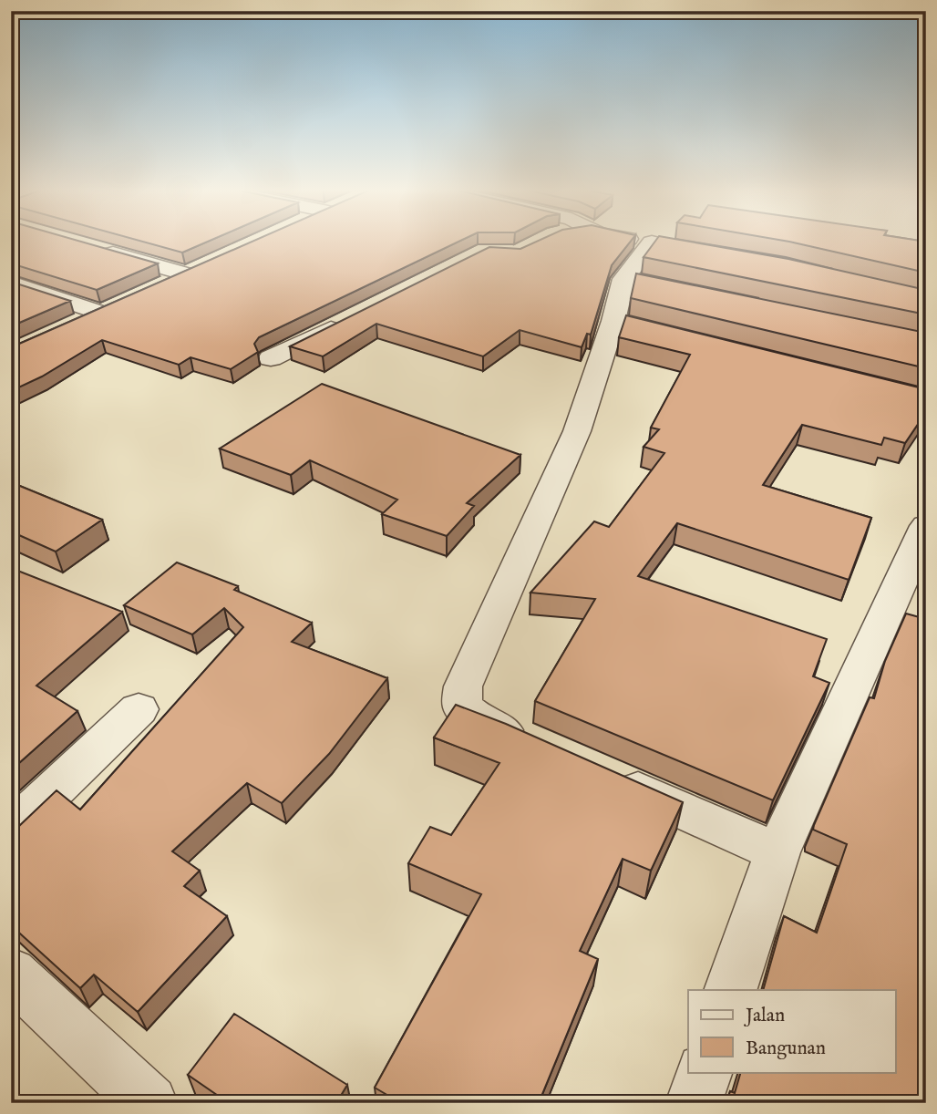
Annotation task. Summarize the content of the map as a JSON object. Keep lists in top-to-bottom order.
{
  "legend": ["Jalan", "Bangunan"]
}
